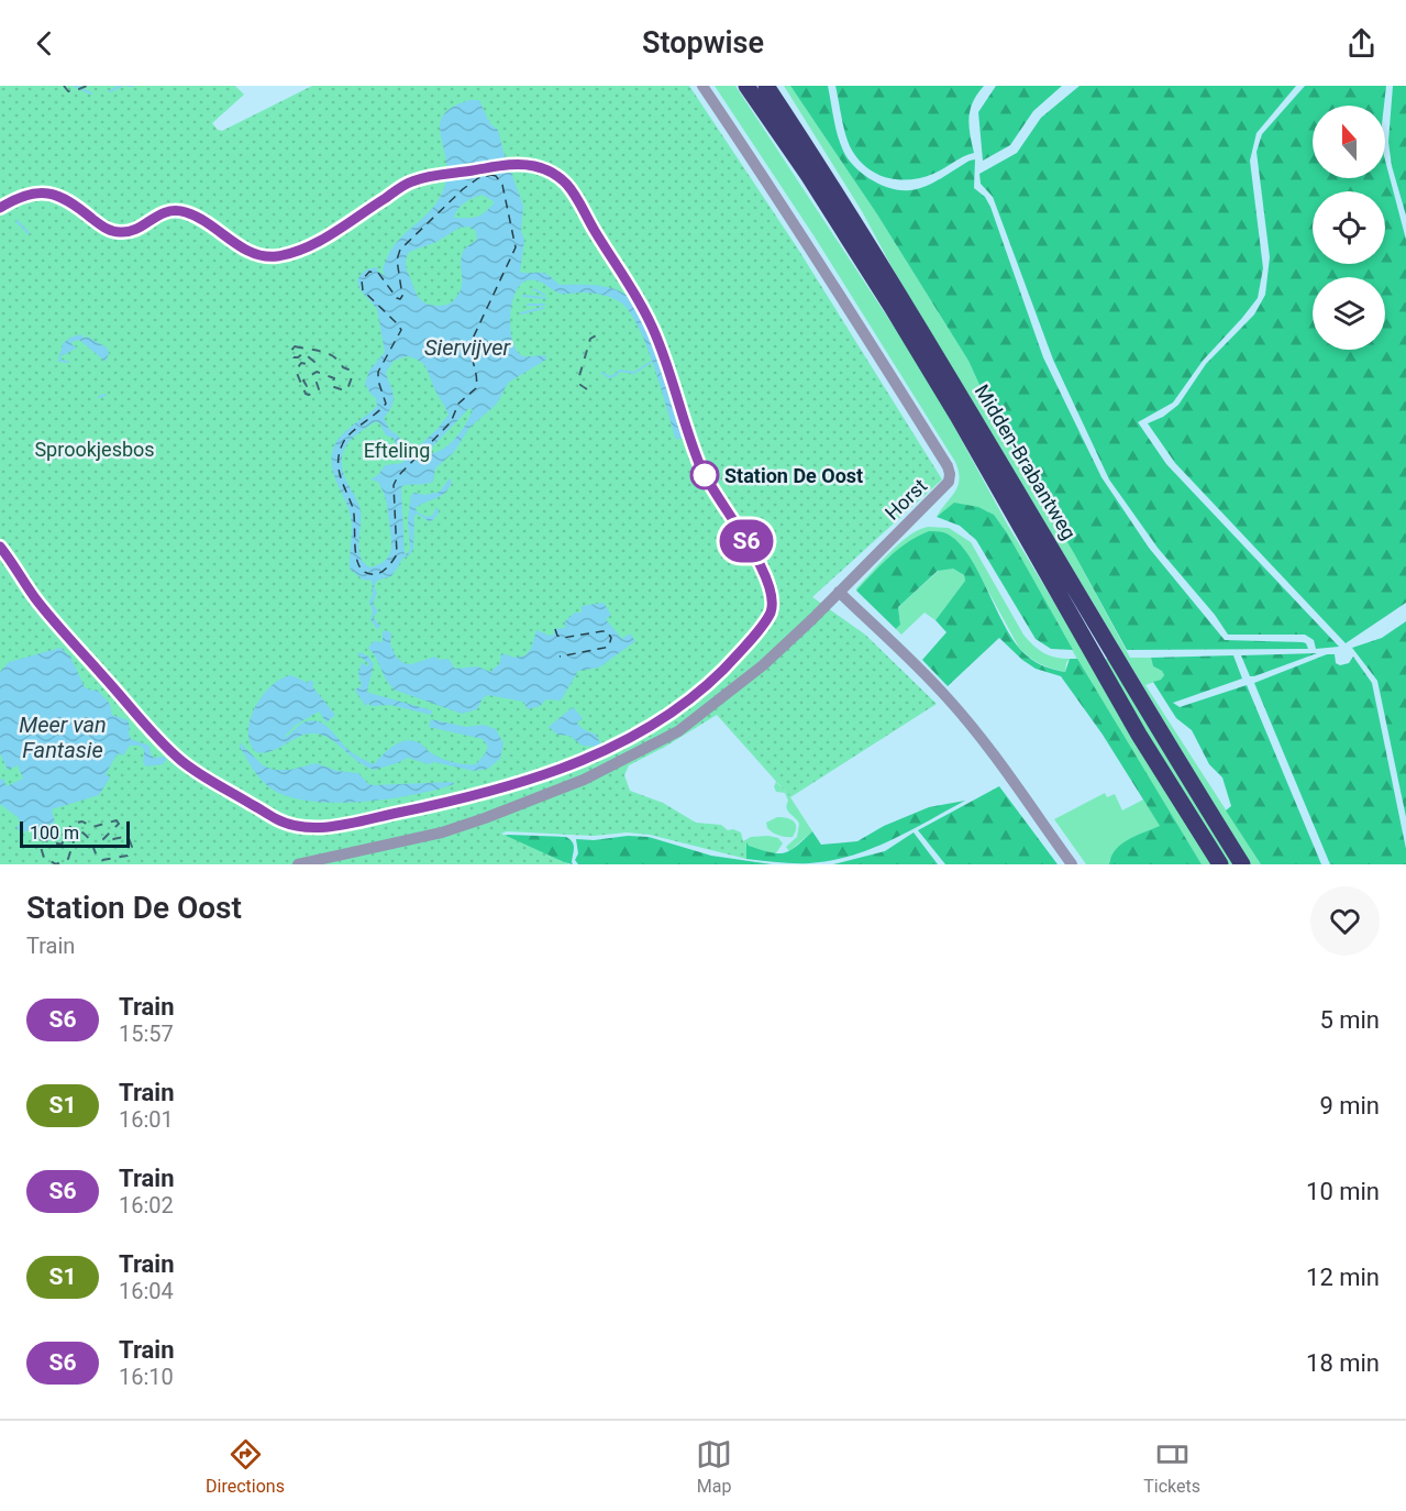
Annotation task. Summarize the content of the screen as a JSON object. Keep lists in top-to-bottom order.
{
  "streets": {
    "highway": ["Midden-Brabantweg"],
    "street": ["Horst"]
  },
  "water": ["Siervijver", "Meer van Fantasie"],
  "parks": ["Sprookjesbos", "Efteling"],
  "places": ["Station De Oost"],
  "scale_bar": "100 m",
  "north": "top",
  "page": {
    "header": "Stopwise",
    "on_map": "S6",
    "scale": "100 m",
    "heading": ["Station De Oost", "Train"],
    "list": [
      {
        "mark": "S6",
        "name": "Train",
        "note": "15:57",
        "value": "5 min"
      },
      {
        "mark": "S1",
        "name": "Train",
        "note": "16:01",
        "value": "9 min"
      },
      {
        "mark": "S6",
        "name": "Train",
        "note": "16:02",
        "value": "10 min"
      },
      {
        "mark": "S1",
        "name": "Train",
        "note": "16:04",
        "value": "12 min"
      },
      {
        "mark": "S6",
        "name": "Train",
        "note": "16:10",
        "value": "18 min"
      }
    ],
    "tabs": ["Directions", "Map", "Tickets"]
  }
}
